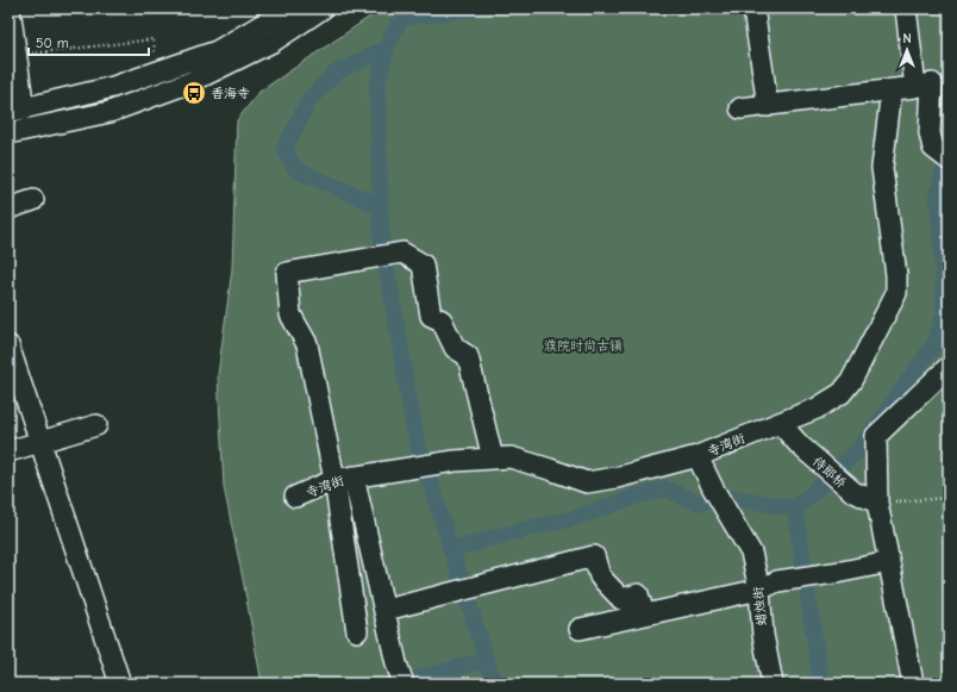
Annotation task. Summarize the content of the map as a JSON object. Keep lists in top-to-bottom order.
{
  "streets": {
    "street": ["寺湾街", "侍郎桥", "蜡烛街"]
  },
  "crossings": [
    ["寺湾街", "侍郎桥"],
    ["寺湾街", "蜡烛街"]
  ],
  "parks": ["濮院时尚古镇"],
  "places": {
    "bus stop": ["香海寺"]
  },
  "scale_bar": "50 m",
  "north": "top"
}
